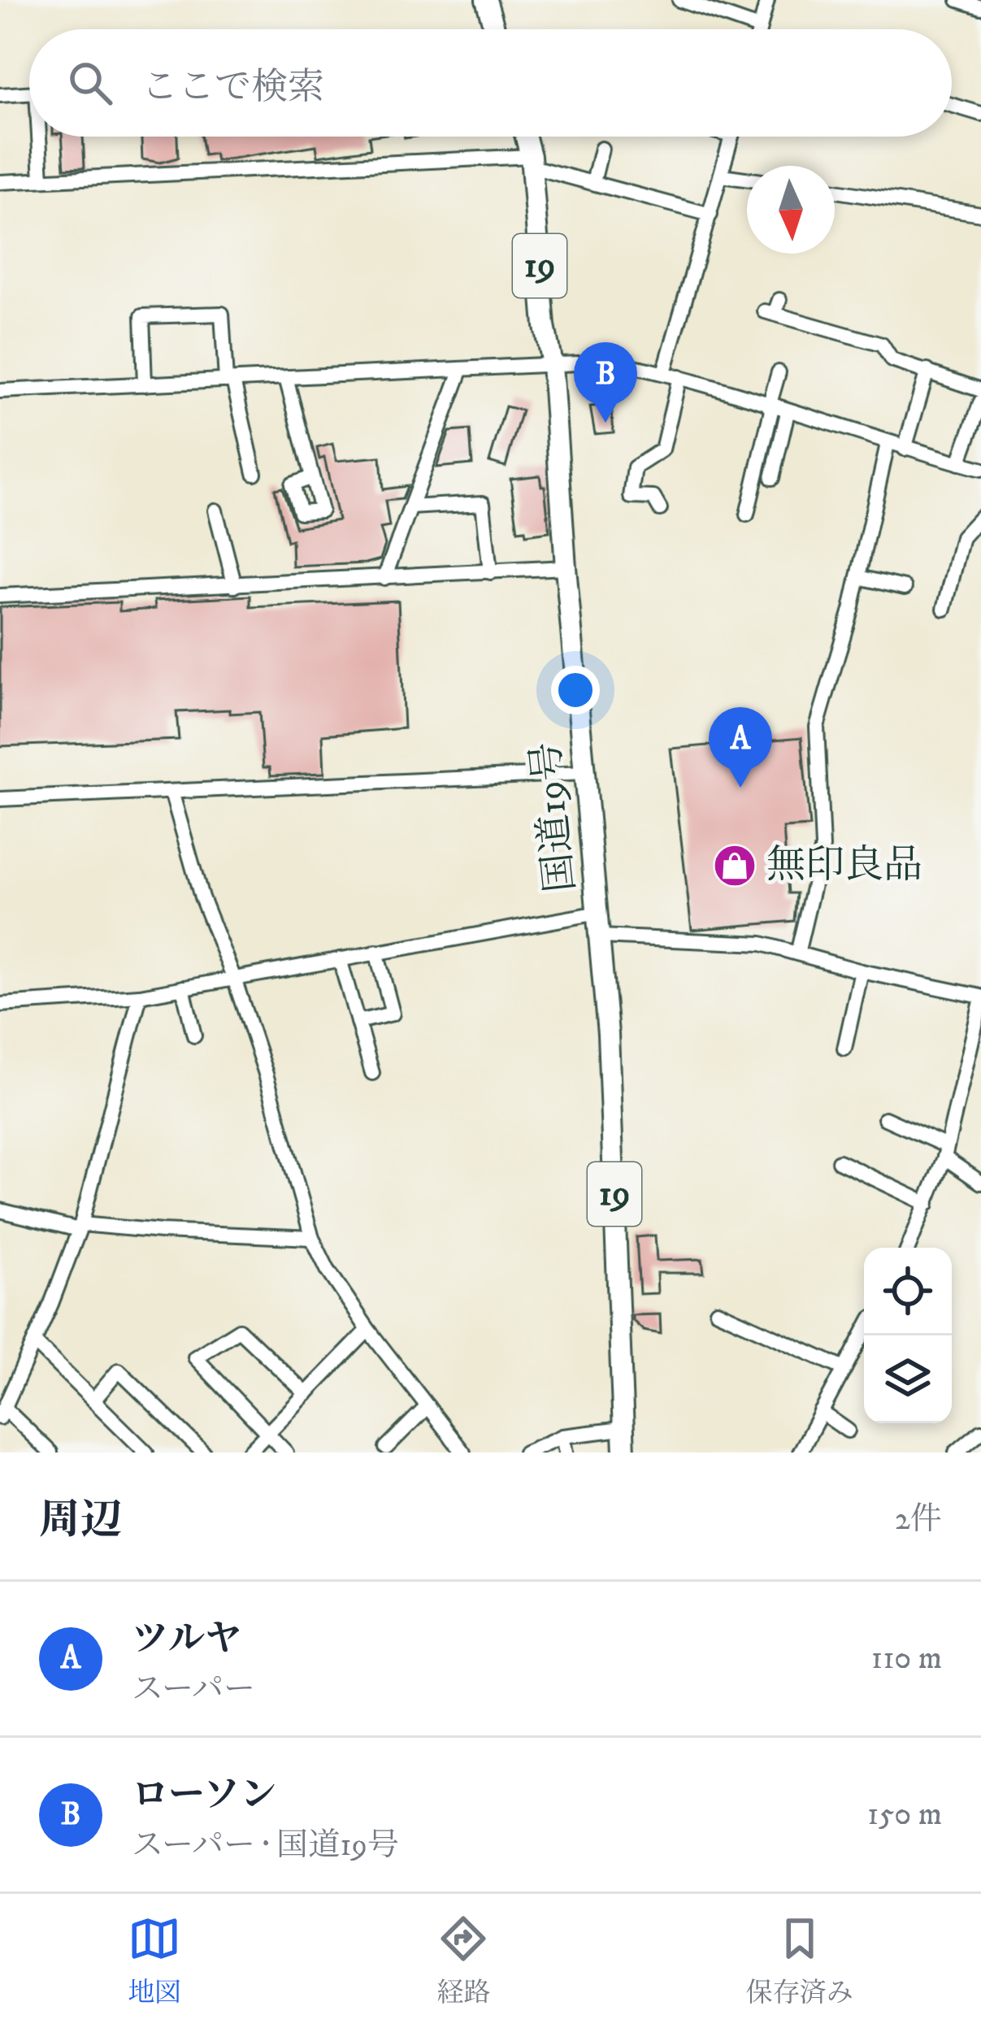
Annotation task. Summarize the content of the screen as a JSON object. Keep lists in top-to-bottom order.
{
  "streets": {
    "highway": ["19", "国道19号"]
  },
  "places": {
    "shop": ["無印良品"]
  },
  "north": "bottom",
  "page": {
    "search": "ここで検索",
    "pins": ["B", "A"],
    "heading": ["周辺", "2件"],
    "list": [
      {
        "mark": "A",
        "name": "ツルヤ",
        "note": "スーパー",
        "value": "110 m"
      },
      {
        "mark": "B",
        "name": "ローソン",
        "note": "スーパー · 国道19号",
        "value": "150 m"
      }
    ],
    "nav": ["地図", "経路", "保存済み"]
  }
}
